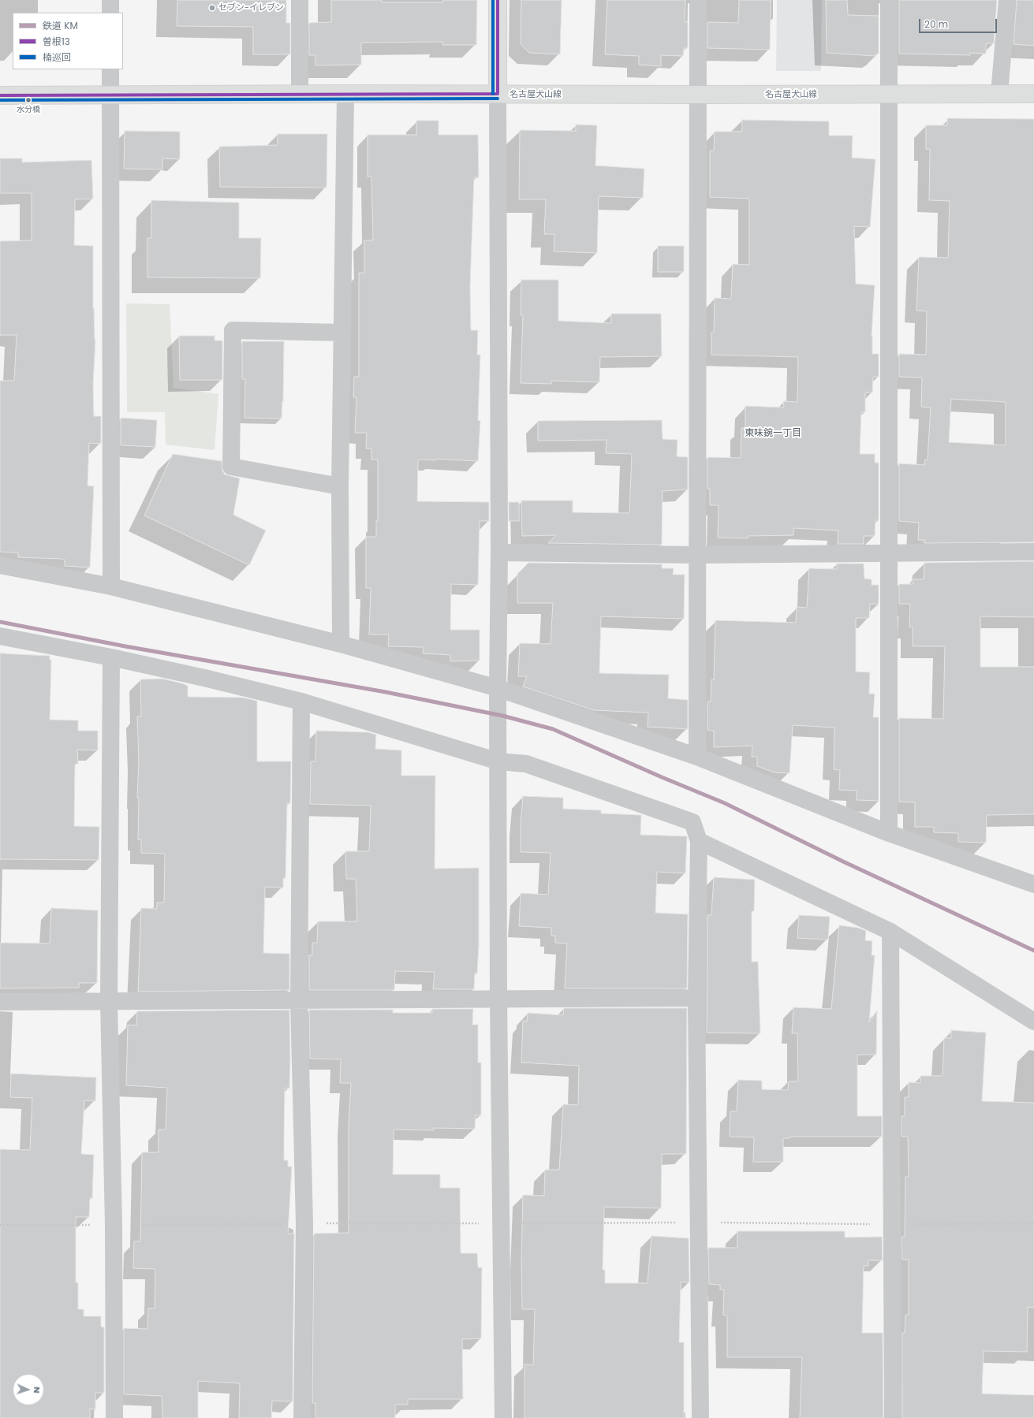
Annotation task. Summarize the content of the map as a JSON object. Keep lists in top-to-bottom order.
{
  "streets": {
    "main road": ["名古屋犬山線"]
  },
  "districts": ["東味鋺一丁目"],
  "places": ["セブン-イレブン", "水分橋"],
  "lines": ["transit line 曽根13", "transit line 楠巡回", "rail line KM"],
  "legend": ["鉄道 KM", "曽根13", "楠巡回"],
  "scale_bar": "20 m",
  "north": "right"
}
